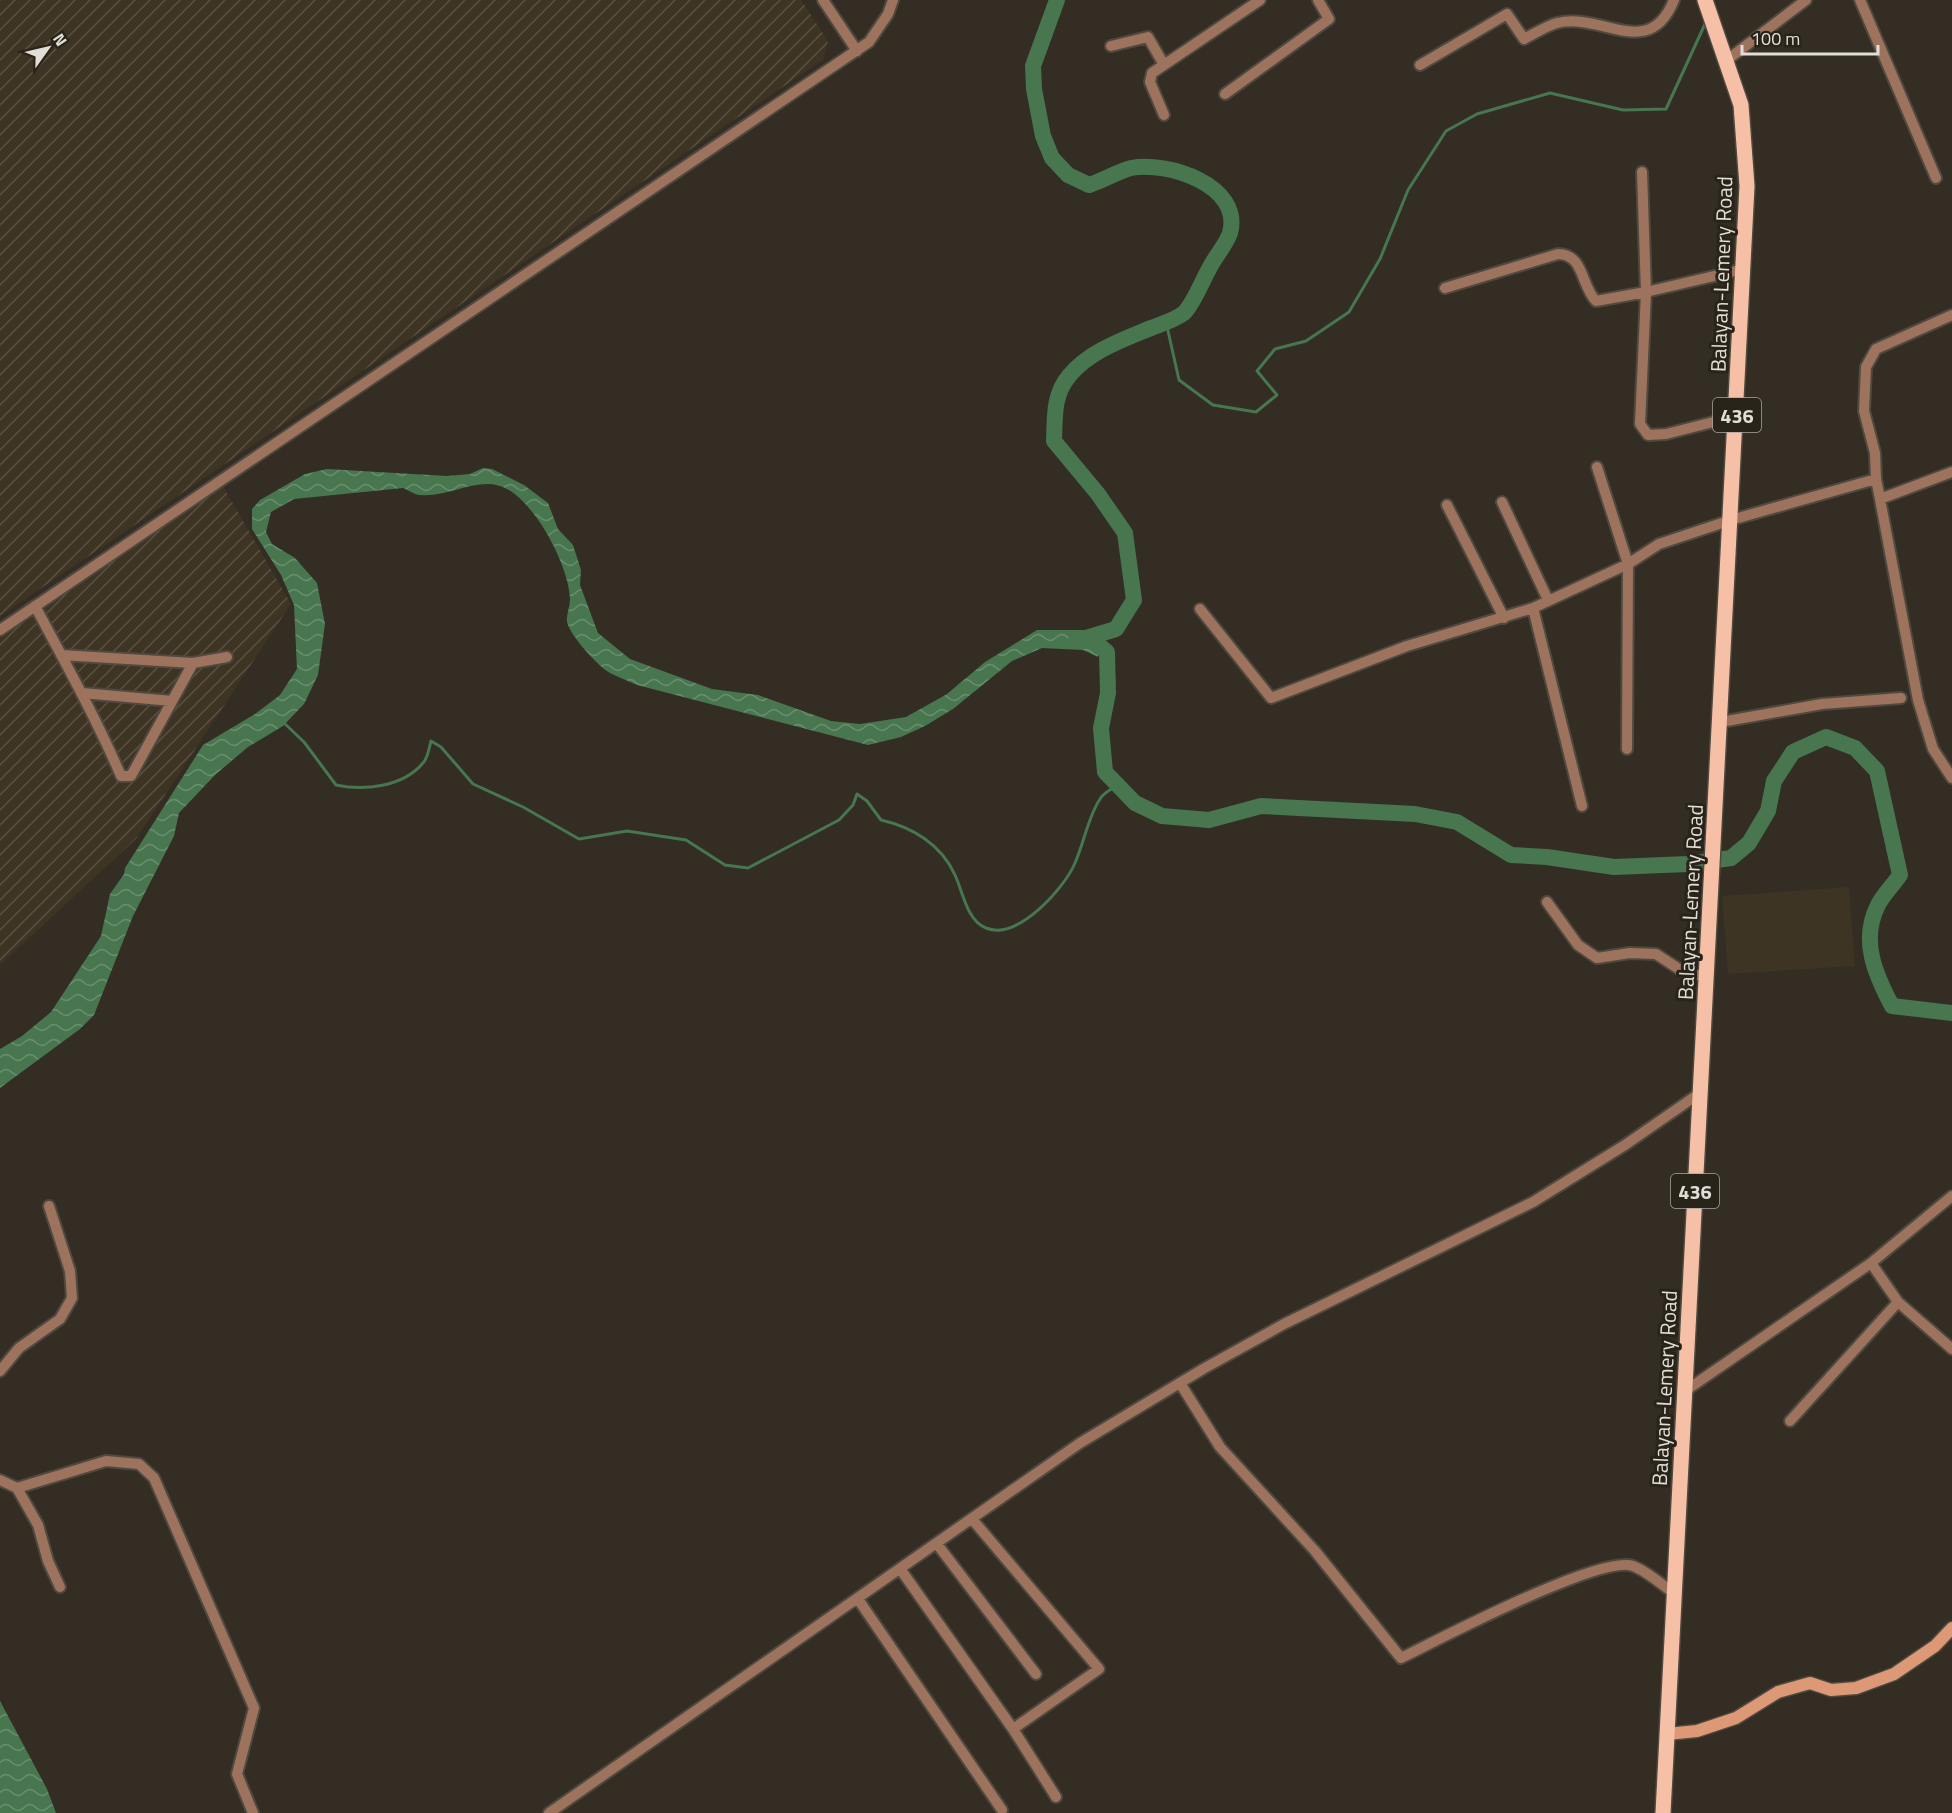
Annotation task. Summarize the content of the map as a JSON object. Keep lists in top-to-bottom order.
{
  "streets": {
    "main road": ["Balayan-Lemery Road", "436"]
  },
  "scale_bar": "100 m",
  "north": "top right"
}
